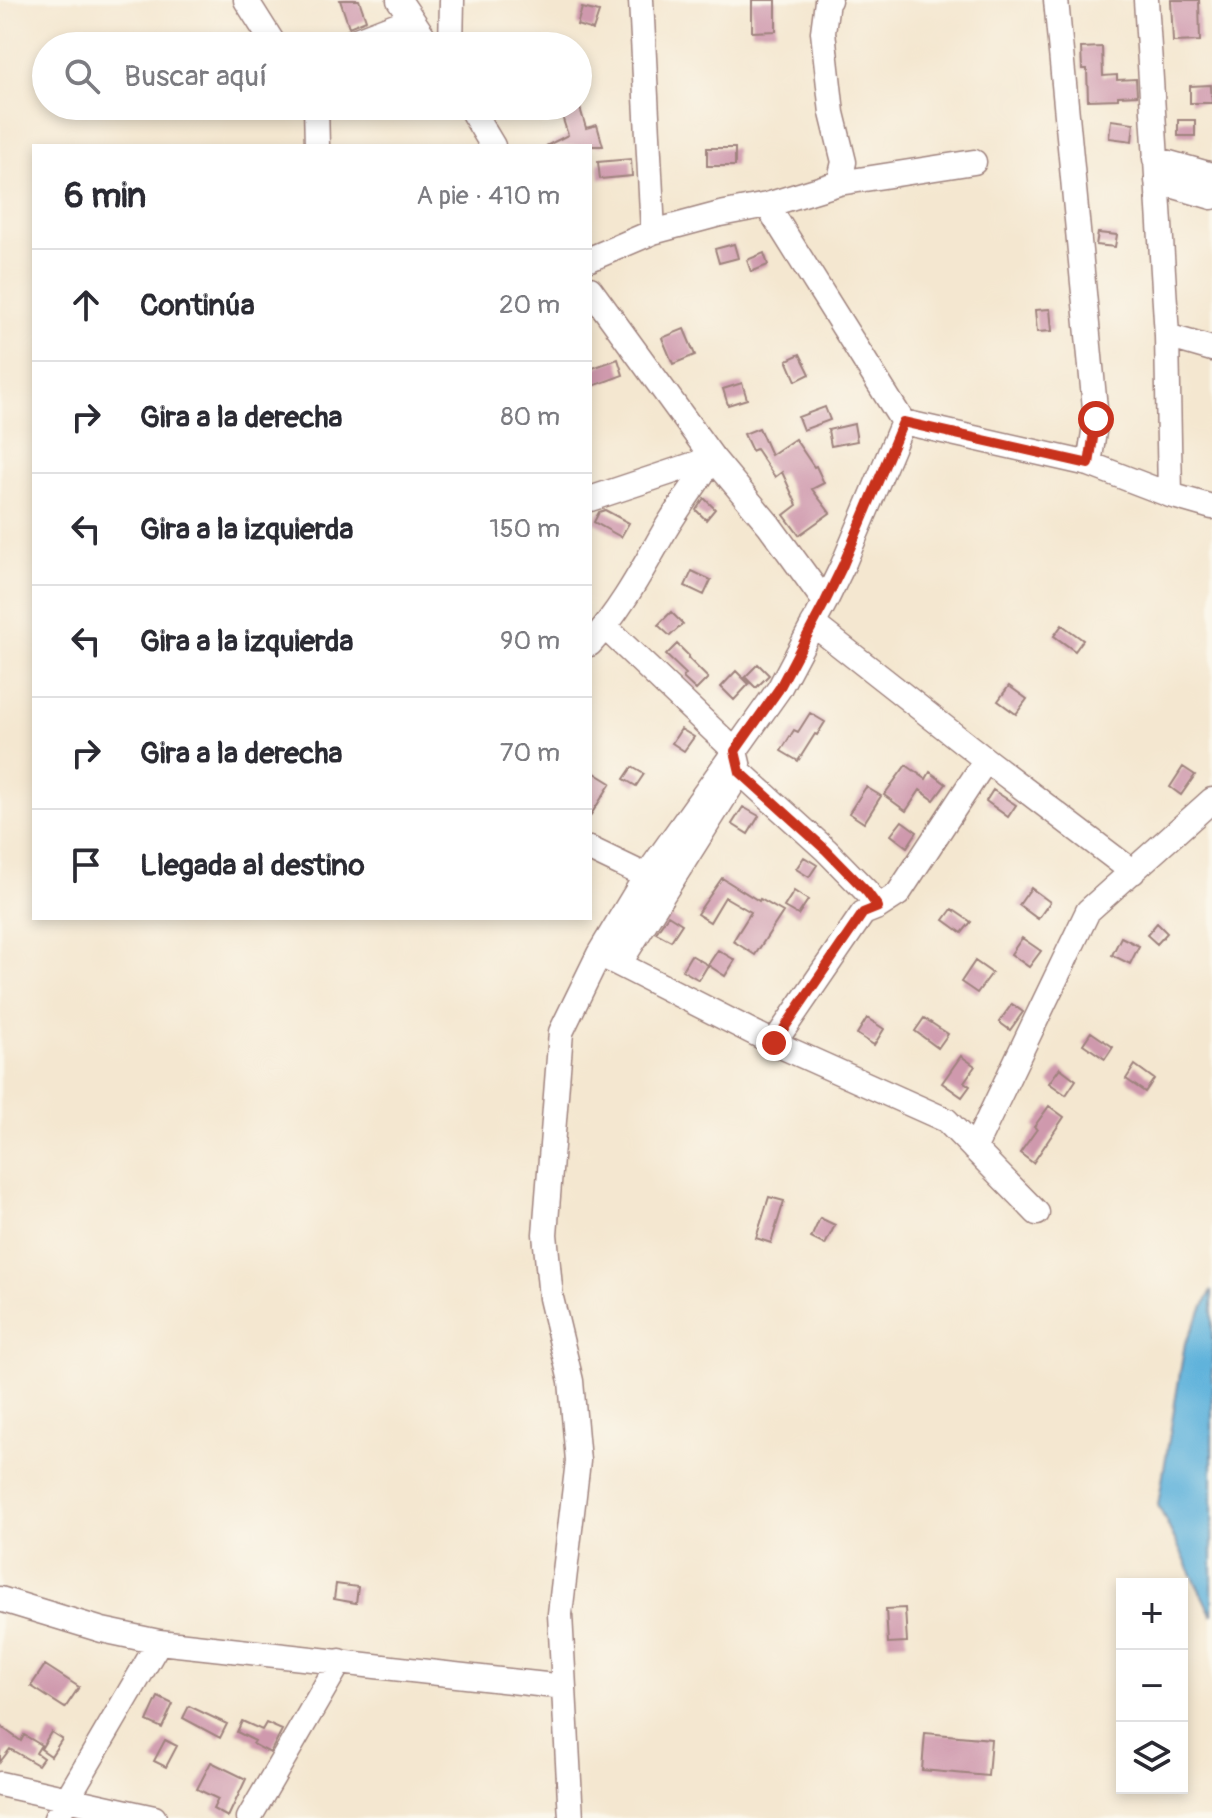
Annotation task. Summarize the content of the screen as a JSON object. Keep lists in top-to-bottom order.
{
  "page": {
    "search": "Buscar aquí",
    "heading": ["6 min", "A pie · 410 m"],
    "list": [
      ["Continúa", "20 m"],
      ["Gira a la derecha", "80 m"],
      ["Gira a la izquierda", "150 m"],
      ["Gira a la izquierda", "90 m"],
      ["Gira a la derecha", "70 m"],
      "Llegada al destino"
    ],
    "map_buttons": ["+", "−"]
  }
}
